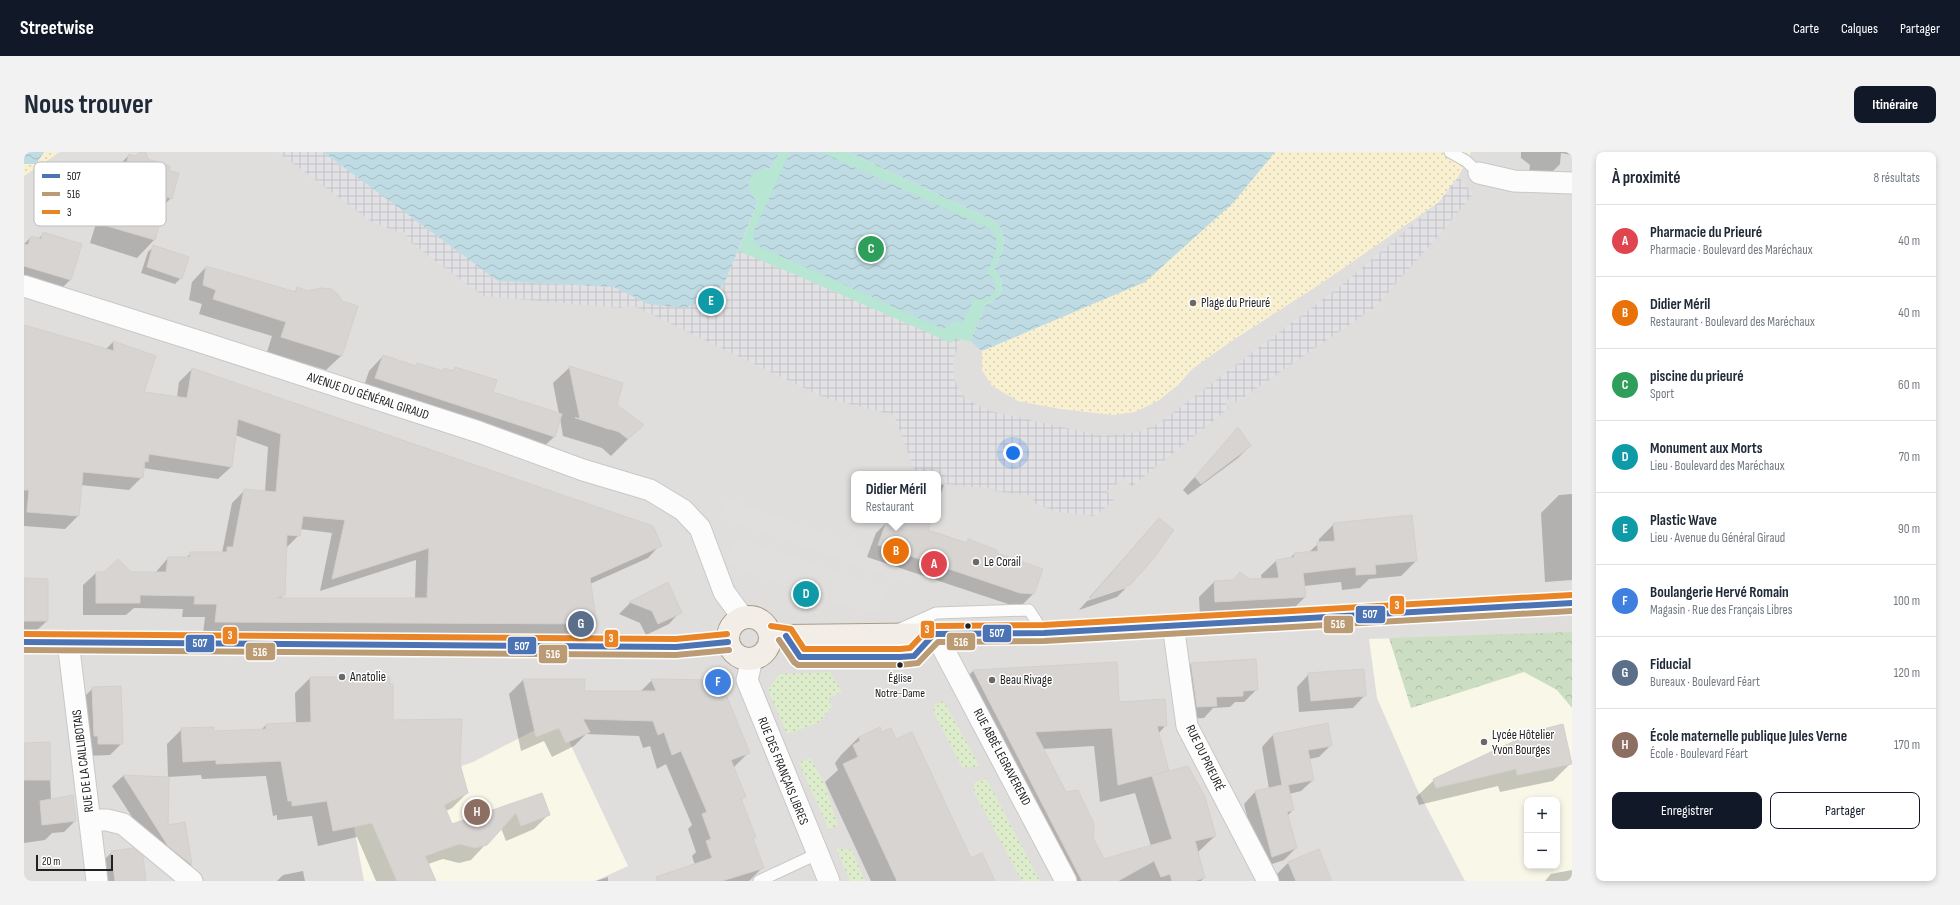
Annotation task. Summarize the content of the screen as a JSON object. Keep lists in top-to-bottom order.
{
  "streets": {
    "street": [
      "AVENUE DU GÉNÉRAL GIRAUD",
      "RUE ABBÉ LEGRAVEREND",
      "RUE DU PRIEURÉ",
      "RUE DE LA CAILLIBOTAIS",
      "RUE DES FRANÇAIS LIBRES"
    ]
  },
  "crossings": [
    ["AVENUE DU GÉNÉRAL GIRAUD", "RUE DES FRANÇAIS LIBRES"]
  ],
  "places": [
    "Plage du Prieuré",
    "Le Corail",
    "Église Notre-Dame",
    "Anatolie",
    "Beau Rivage",
    "Lycée Hôtelier Yvon Bourges"
  ],
  "lines": ["transit line 3", "transit line 507", "transit line 516"],
  "legend": ["507", "516", "3"],
  "scale_bar": "20 m",
  "page": {
    "header": "Streetwise",
    "nav": ["Carte", "Calques", "Partager"],
    "buttons": [
      "Itinéraire",
      ["Enregistrer", "Partager"]
    ],
    "title": "Nous trouver",
    "heading": ["À proximité", "8 résultats"],
    "list": [
      {
        "mark": "A",
        "name": "Pharmacie du Prieuré",
        "note": "Pharmacie · Boulevard des Maréchaux",
        "value": "40 m"
      },
      {
        "mark": "B",
        "name": "Didier Méril",
        "note": "Restaurant · Boulevard des Maréchaux",
        "value": "40 m"
      },
      {
        "mark": "C",
        "name": "piscine du prieuré",
        "note": "Sport",
        "value": "60 m"
      },
      {
        "mark": "D",
        "name": "Monument aux Morts",
        "note": "Lieu · Boulevard des Maréchaux",
        "value": "70 m"
      },
      {
        "mark": "E",
        "name": "Plastic Wave",
        "note": "Lieu · Avenue du Général Giraud",
        "value": "90 m"
      },
      {
        "mark": "F",
        "name": "Boulangerie Hervé Romain",
        "note": "Magasin · Rue des Français Libres",
        "value": "100 m"
      },
      {
        "mark": "G",
        "name": "Fiducial",
        "note": "Bureaux · Boulevard Féart",
        "value": "120 m"
      },
      {
        "mark": "H",
        "name": "École maternelle publique Jules Verne",
        "note": "École · Boulevard Féart",
        "value": "170 m"
      }
    ],
    "pins": [
      "C",
      "E",
      "B",
      "A",
      "D",
      "G",
      "F",
      "H"
    ],
    "popup": ["Didier Méril", "Restaurant"],
    "map_buttons": ["+", "−"],
    "scale": "20 m"
  }
}
